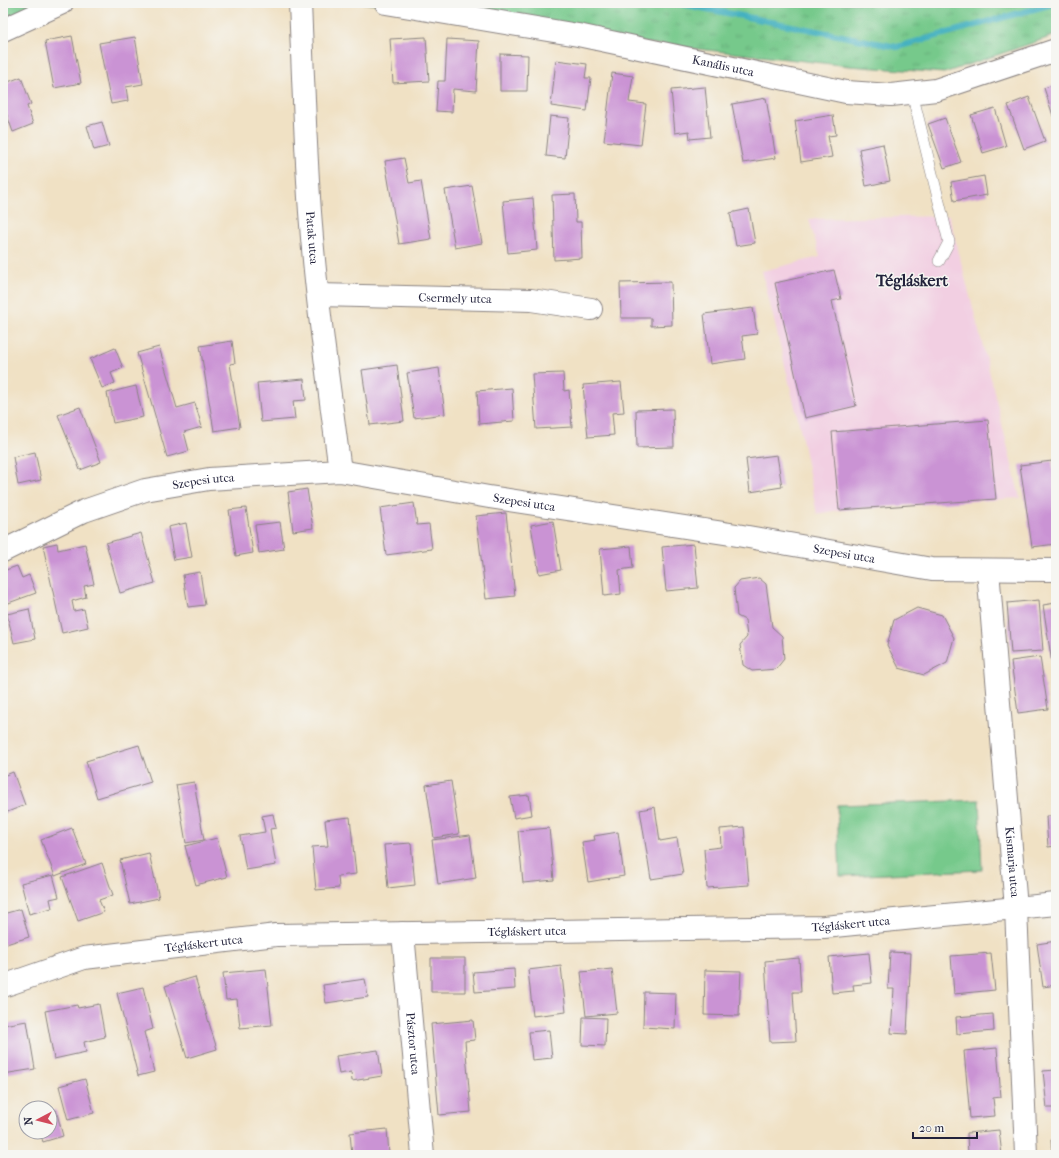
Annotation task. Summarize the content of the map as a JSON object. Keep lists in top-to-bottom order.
{
  "streets": {
    "street": [
      "Kanális utca",
      "Patak utca",
      "Csermely utca",
      "Szepesi utca",
      "Kismarja utca",
      "Tégláskert utca",
      "Pásztor utca"
    ]
  },
  "crossings": [
    ["Patak utca", "Csermely utca"],
    ["Patak utca", "Szepesi utca"],
    ["Szepesi utca", "Kismarja utca"],
    ["Kismarja utca", "Tégláskert utca"],
    ["Tégláskert utca", "Pásztor utca"]
  ],
  "districts": ["Tégláskert"],
  "scale_bar": "20 m",
  "north": "left"
}
